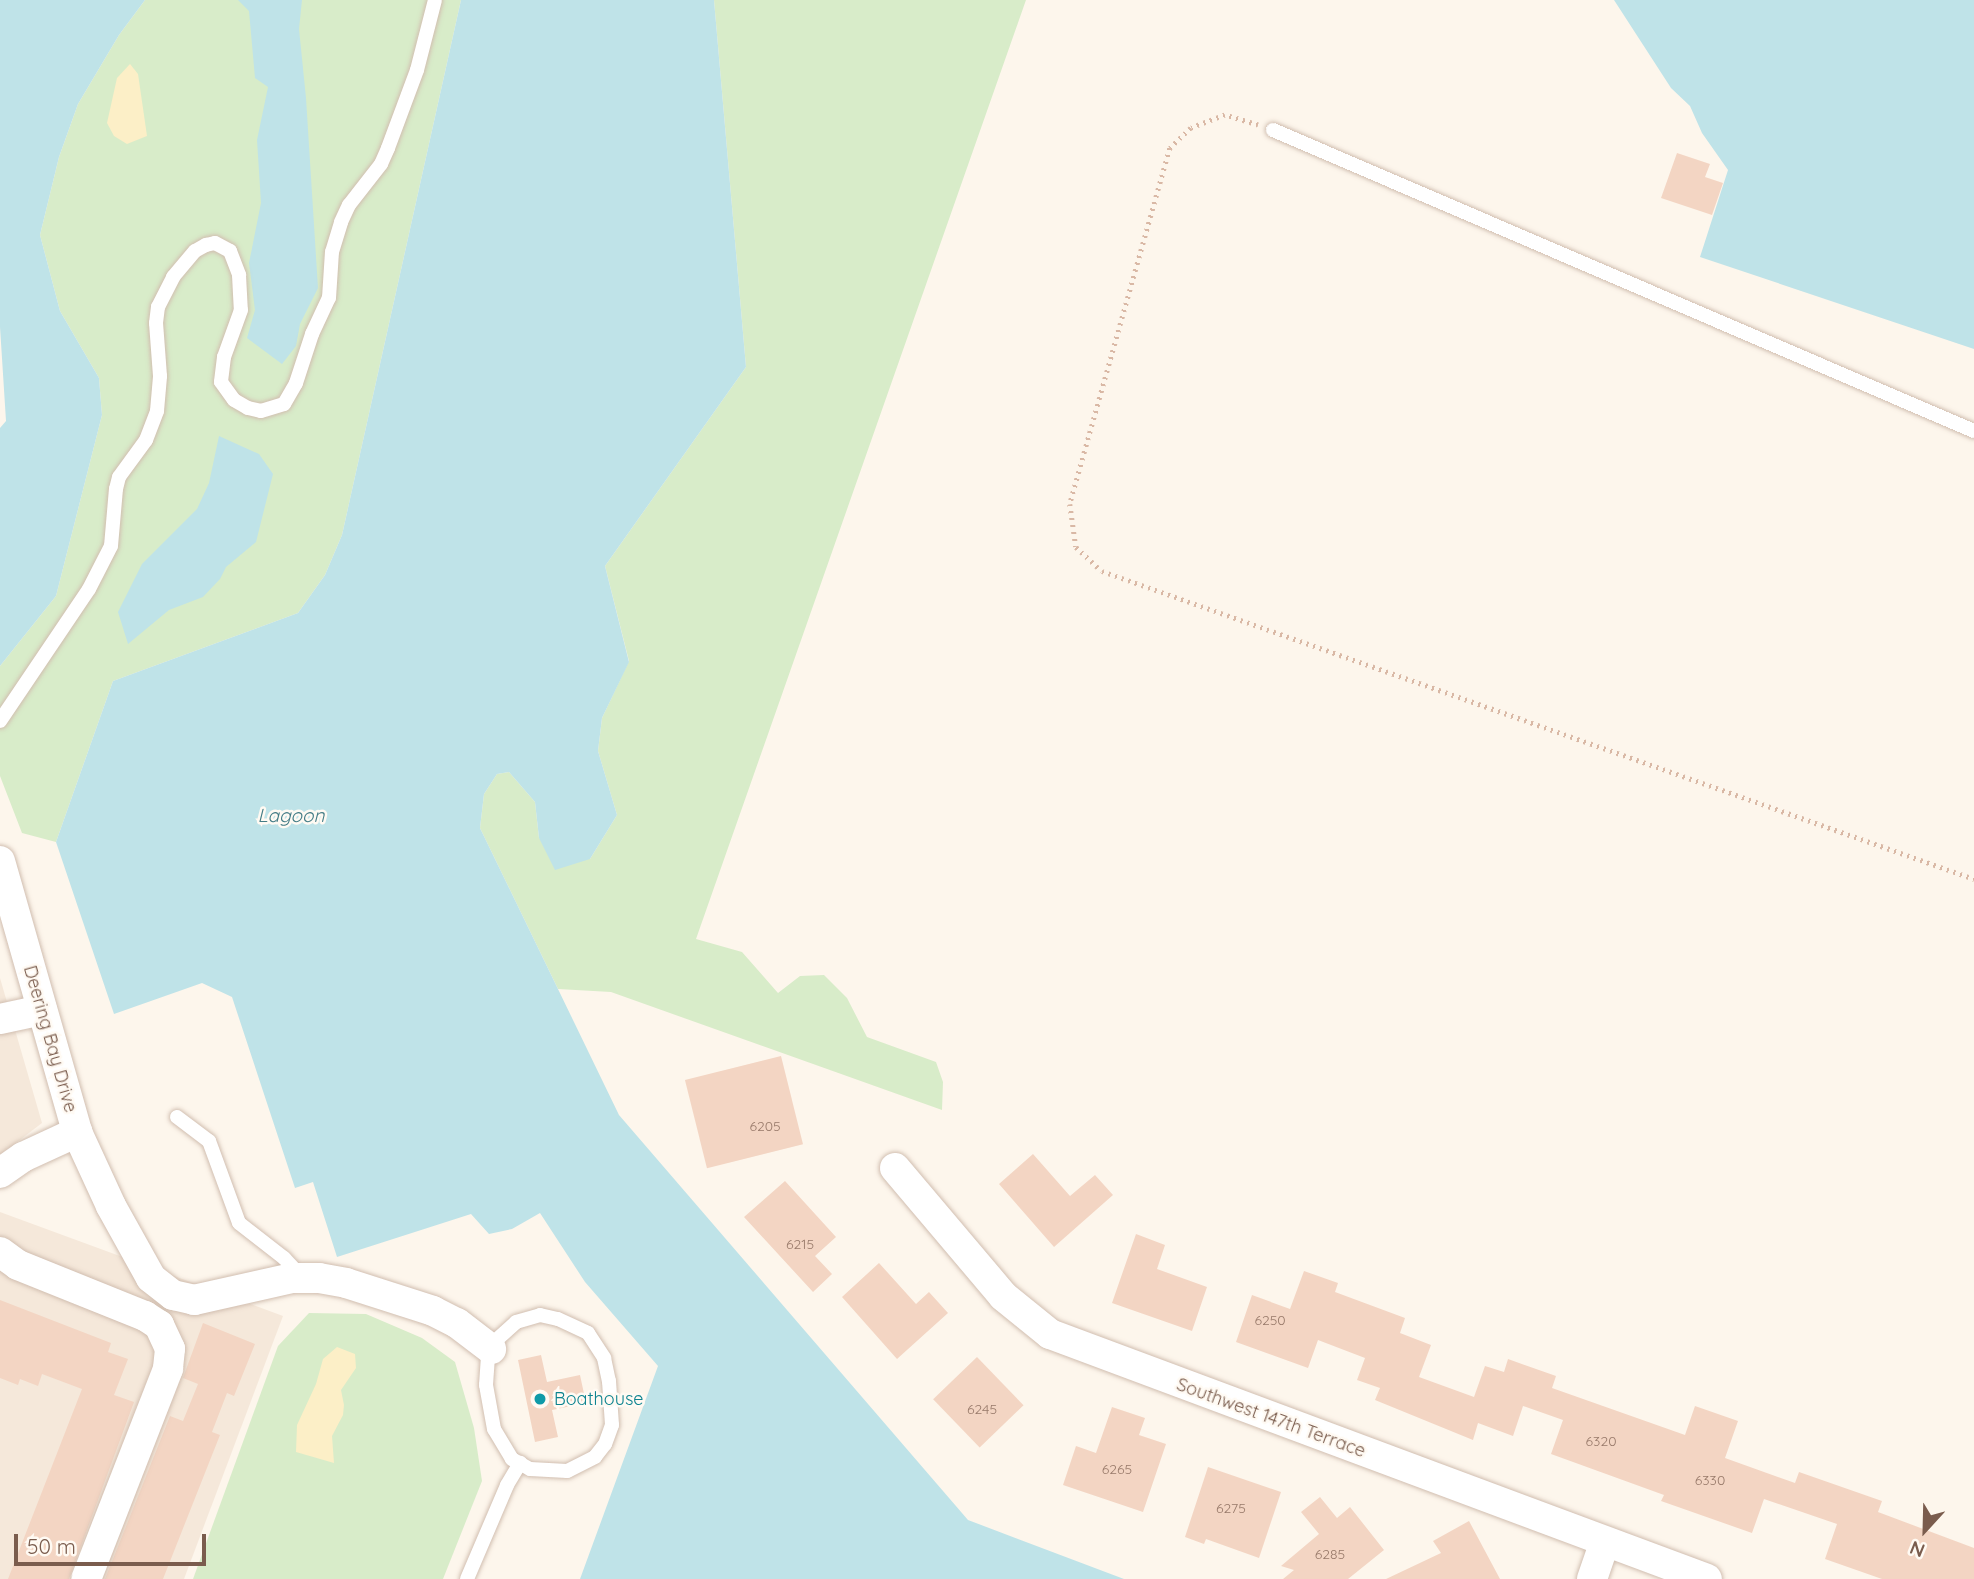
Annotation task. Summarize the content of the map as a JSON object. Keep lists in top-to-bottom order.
{
  "streets": {
    "street": ["Deering Bay Drive", "Southwest 147th Terrace"]
  },
  "water": ["Lagoon"],
  "places": ["Boathouse"],
  "house_numbers": [
    "6205",
    "6215",
    "6250",
    "6245",
    "6320",
    "6265",
    "6330",
    "6275",
    "6285"
  ],
  "scale_bar": "50 m",
  "north": "bottom"
}
